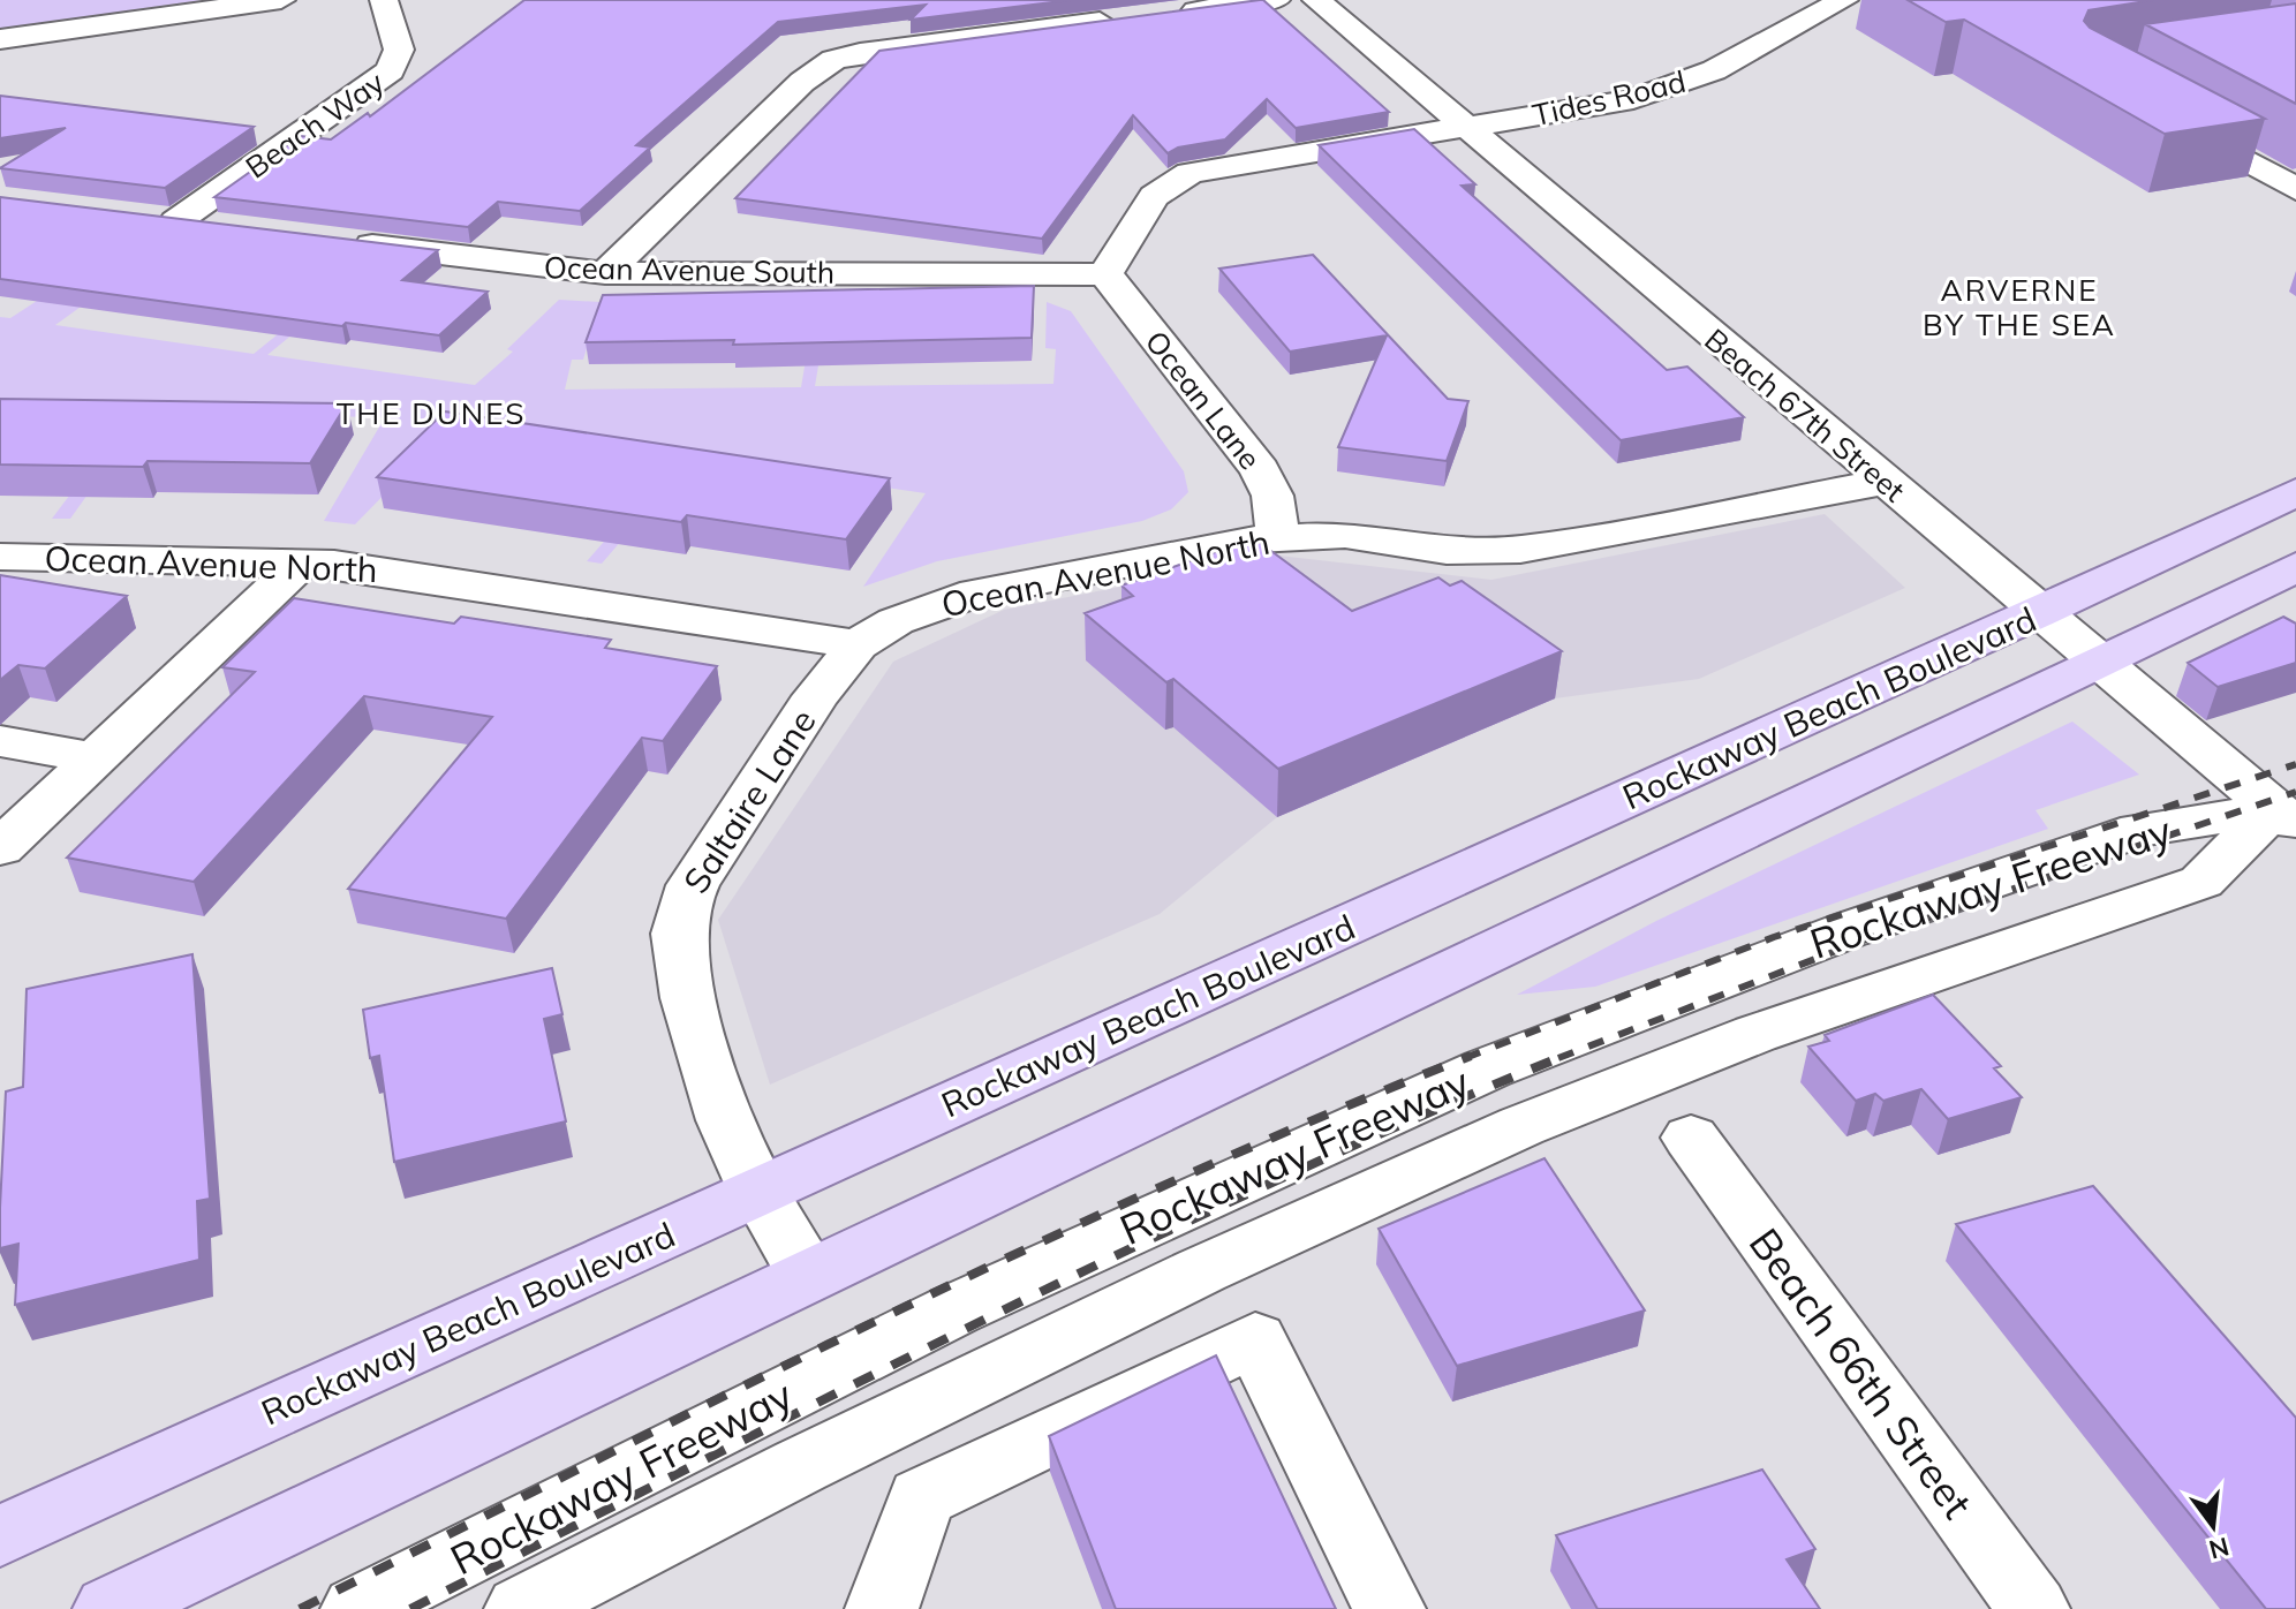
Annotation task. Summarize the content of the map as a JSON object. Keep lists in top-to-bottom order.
{
  "streets": {
    "main road": ["Rockaway Beach Boulevard"],
    "street": [
      "Tides Road",
      "Beach Way",
      "Ocean Avenue South",
      "Ocean Lane",
      "Beach 67th Street",
      "Ocean Avenue North",
      "Saltaire Lane",
      "Rockaway Freeway",
      "Beach 66th Street"
    ]
  },
  "crossings": [
    ["Tides Road", "Ocean Avenue South"],
    ["Tides Road", "Ocean Lane"],
    ["Tides Road", "Beach 67th Street"],
    ["Ocean Avenue South", "Ocean Lane"],
    ["Ocean Lane", "Ocean Avenue North"],
    ["Beach 67th Street", "Ocean Avenue North"],
    ["Beach 67th Street", "Rockaway Beach Boulevard"],
    ["Beach 67th Street", "Rockaway Freeway"],
    ["Ocean Avenue North", "Saltaire Lane"],
    ["Rockaway Beach Boulevard", "Saltaire Lane"]
  ],
  "districts": ["ARVERNE BY THE SEA", "THE DUNES"],
  "north": "bottom"
}
